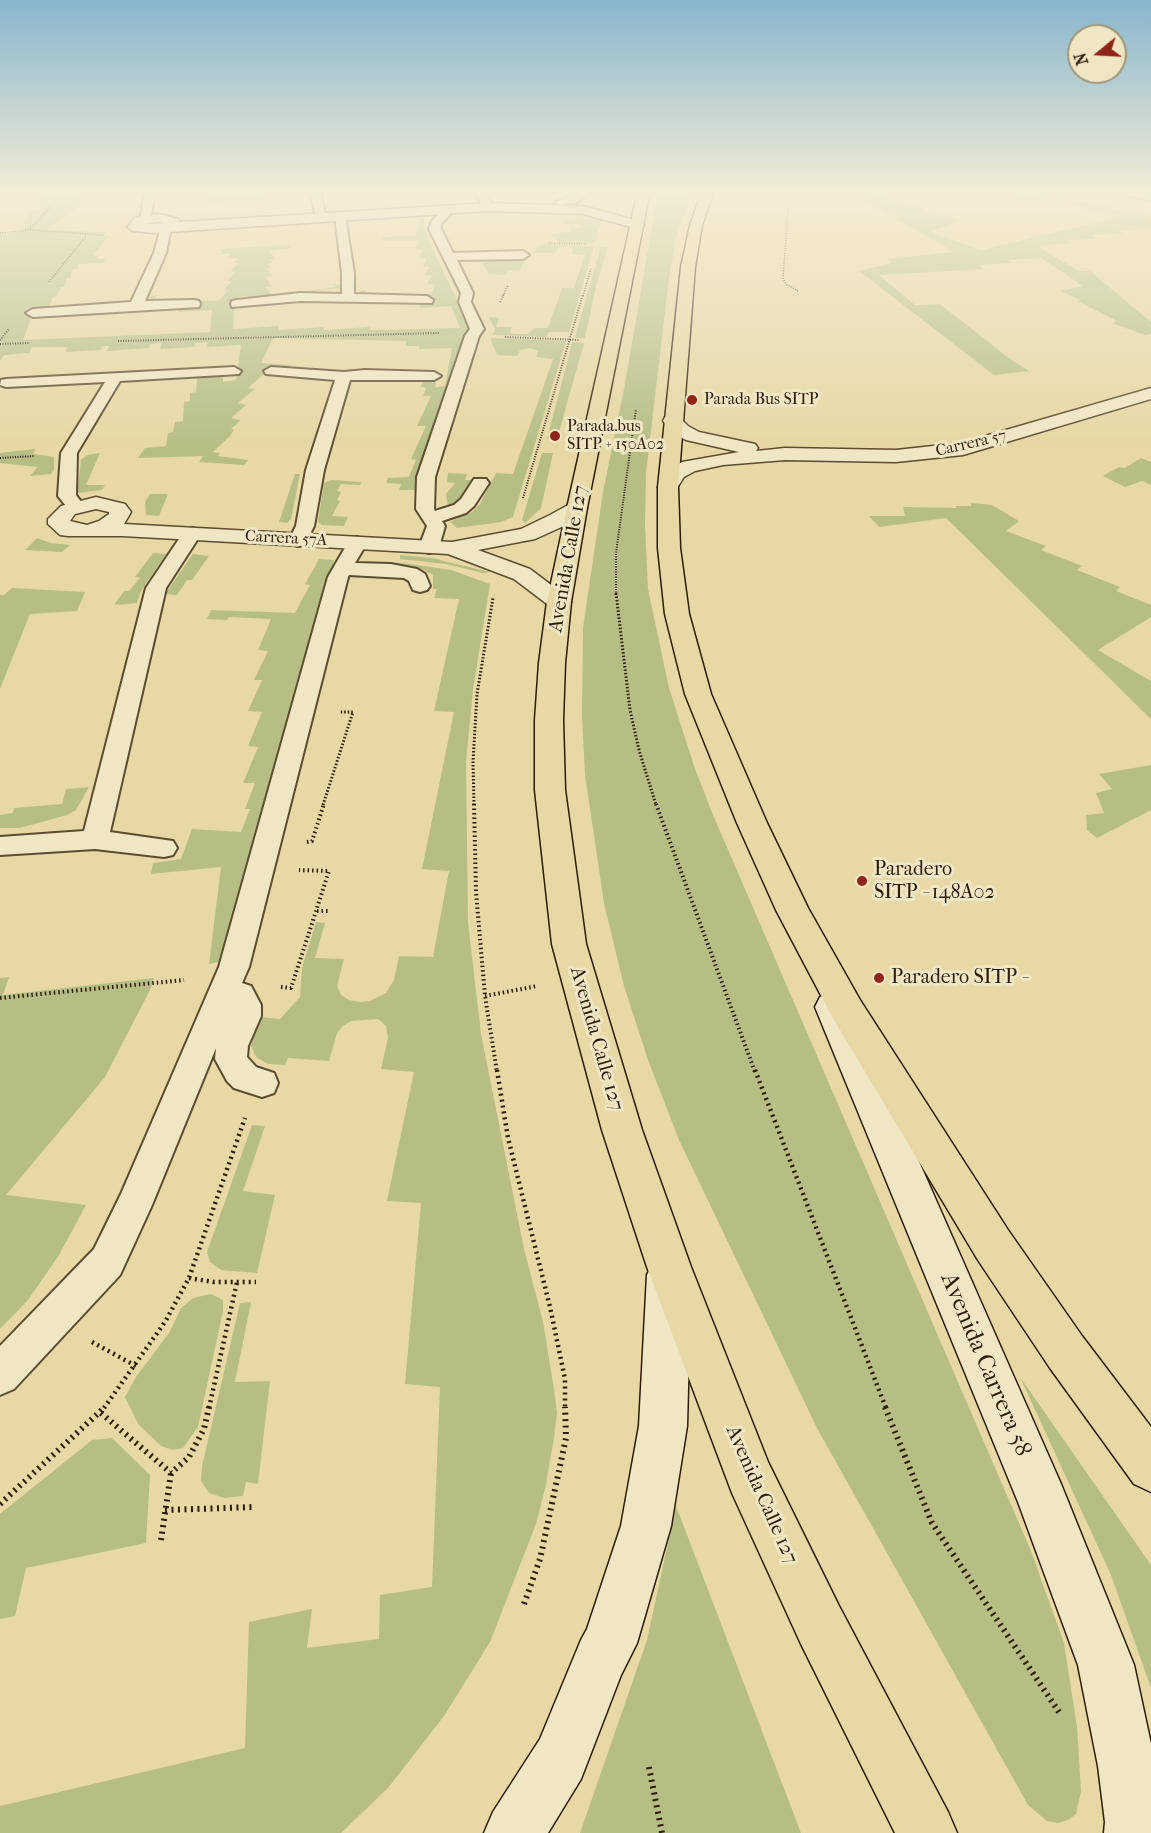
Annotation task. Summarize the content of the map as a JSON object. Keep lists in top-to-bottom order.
{
  "streets": {
    "main road": ["Avenida Calle 127"],
    "street": ["Carrera 57", "Carrera 57A", "Avenida Carrera 58"]
  },
  "crossings": [
    ["Carrera 57A", "Avenida Calle 127"]
  ],
  "places": [
    "Parada Bus SITP",
    "Parada.bus SITP + 150A02",
    "Paradero SITP - 148A02",
    "Paradero SITP -"
  ],
  "north": "left"
}
